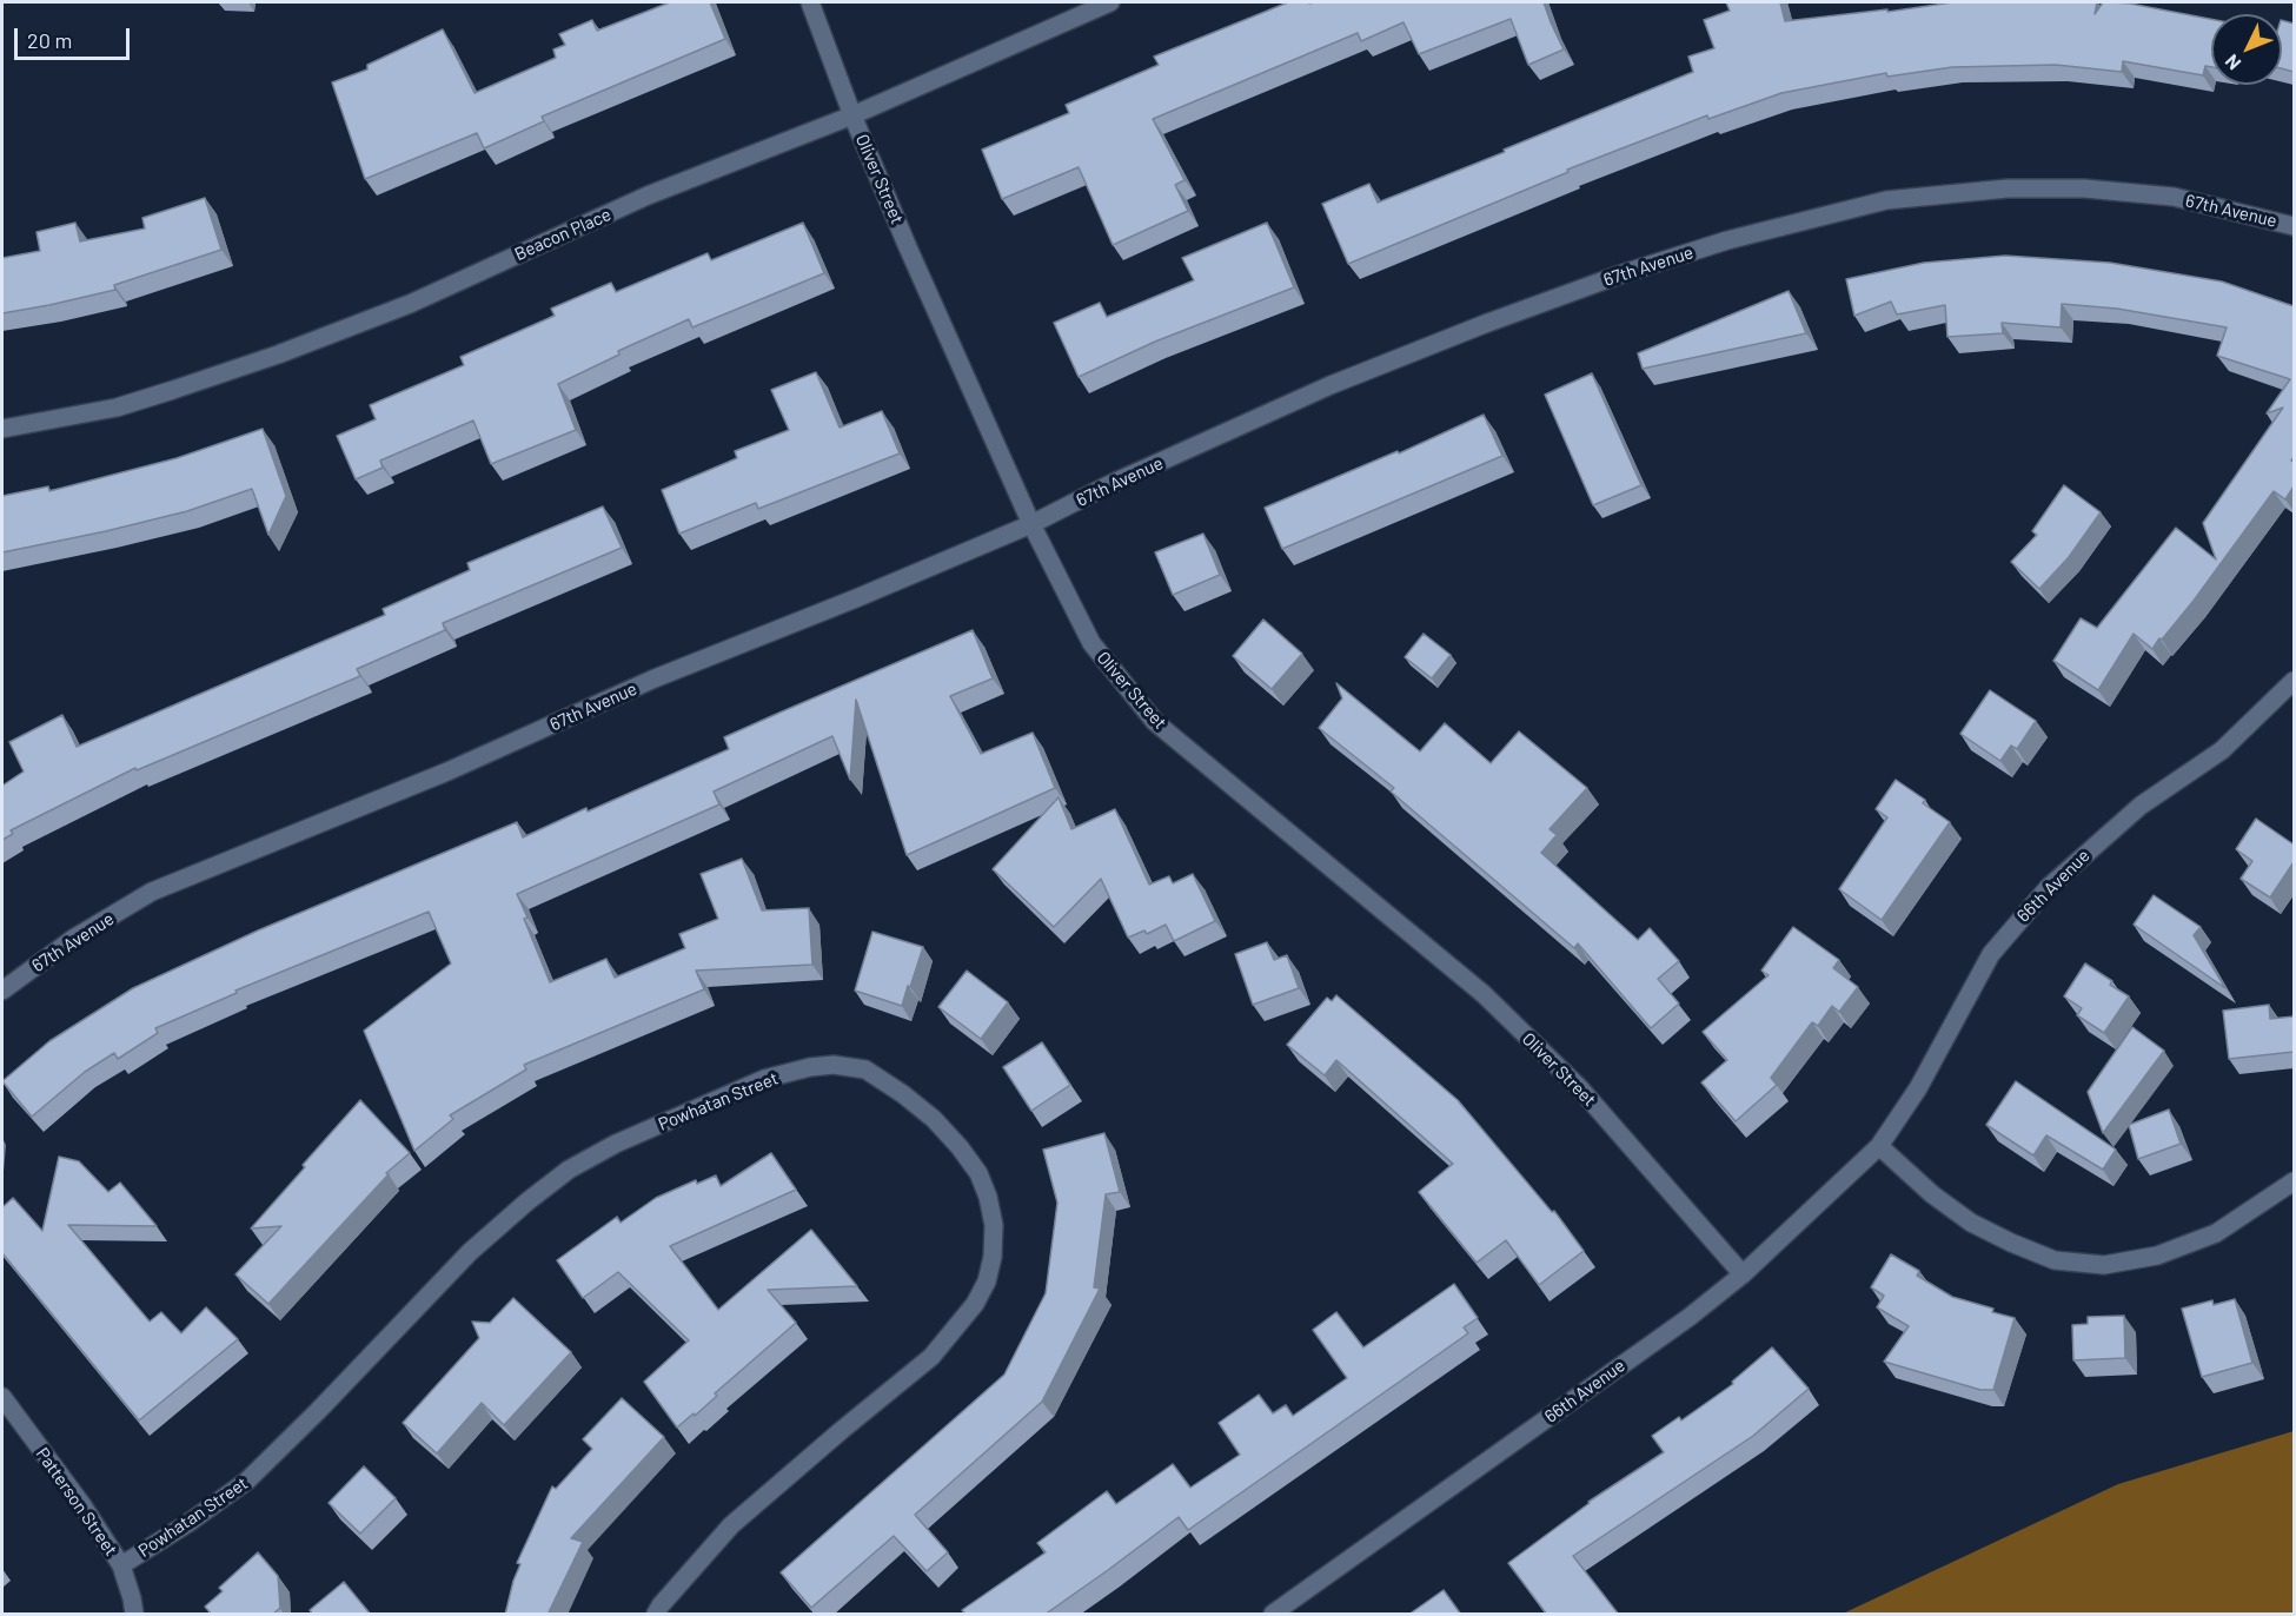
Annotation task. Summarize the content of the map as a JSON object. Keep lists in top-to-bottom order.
{
  "streets": {
    "street": [
      "Oliver Street",
      "67th Avenue",
      "Beacon Place",
      "66th Avenue",
      "Powhatan Street",
      "Patterson Street"
    ]
  },
  "crossings": [
    ["Oliver Street", "67th Avenue"],
    ["Oliver Street", "Beacon Place"],
    ["Oliver Street", "66th Avenue"],
    ["Powhatan Street", "Patterson Street"]
  ],
  "scale_bar": "20 m",
  "north": "bottom left"
}
